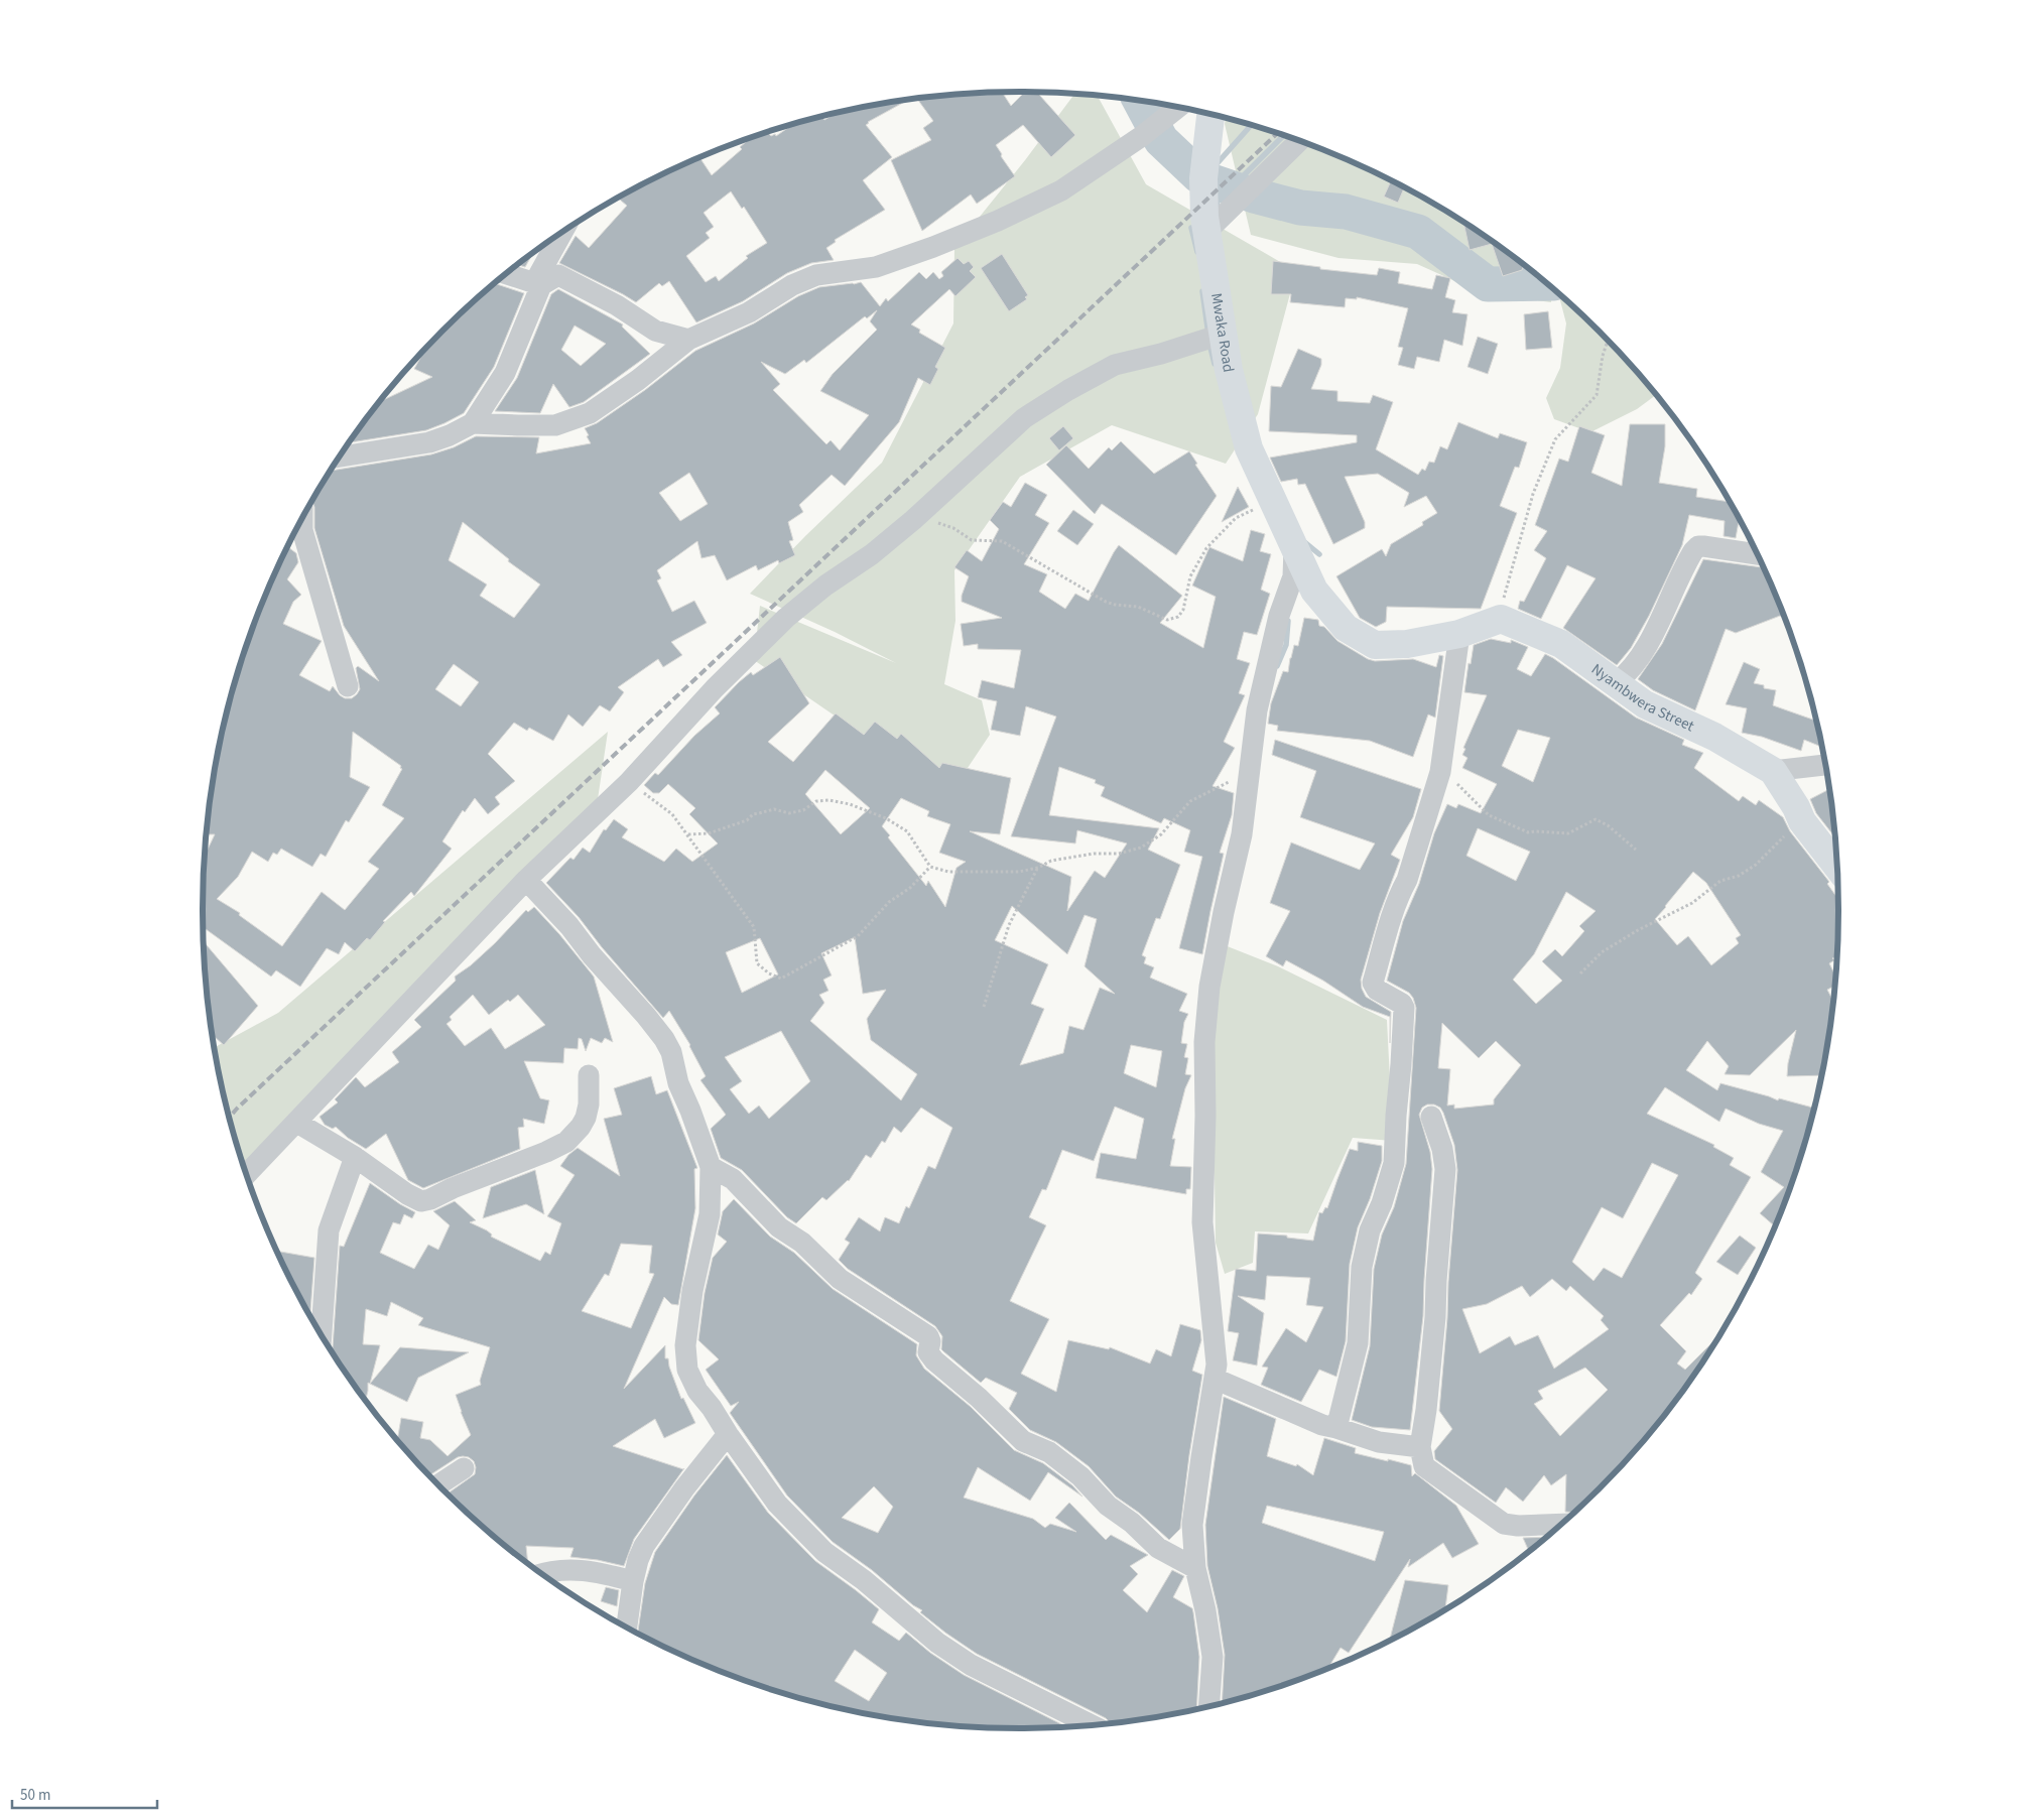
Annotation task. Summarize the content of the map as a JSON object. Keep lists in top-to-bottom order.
{
  "streets": {
    "street": ["Mwaka Road", "Nyambwera Street"]
  },
  "scale_bar": "50 m"
}
